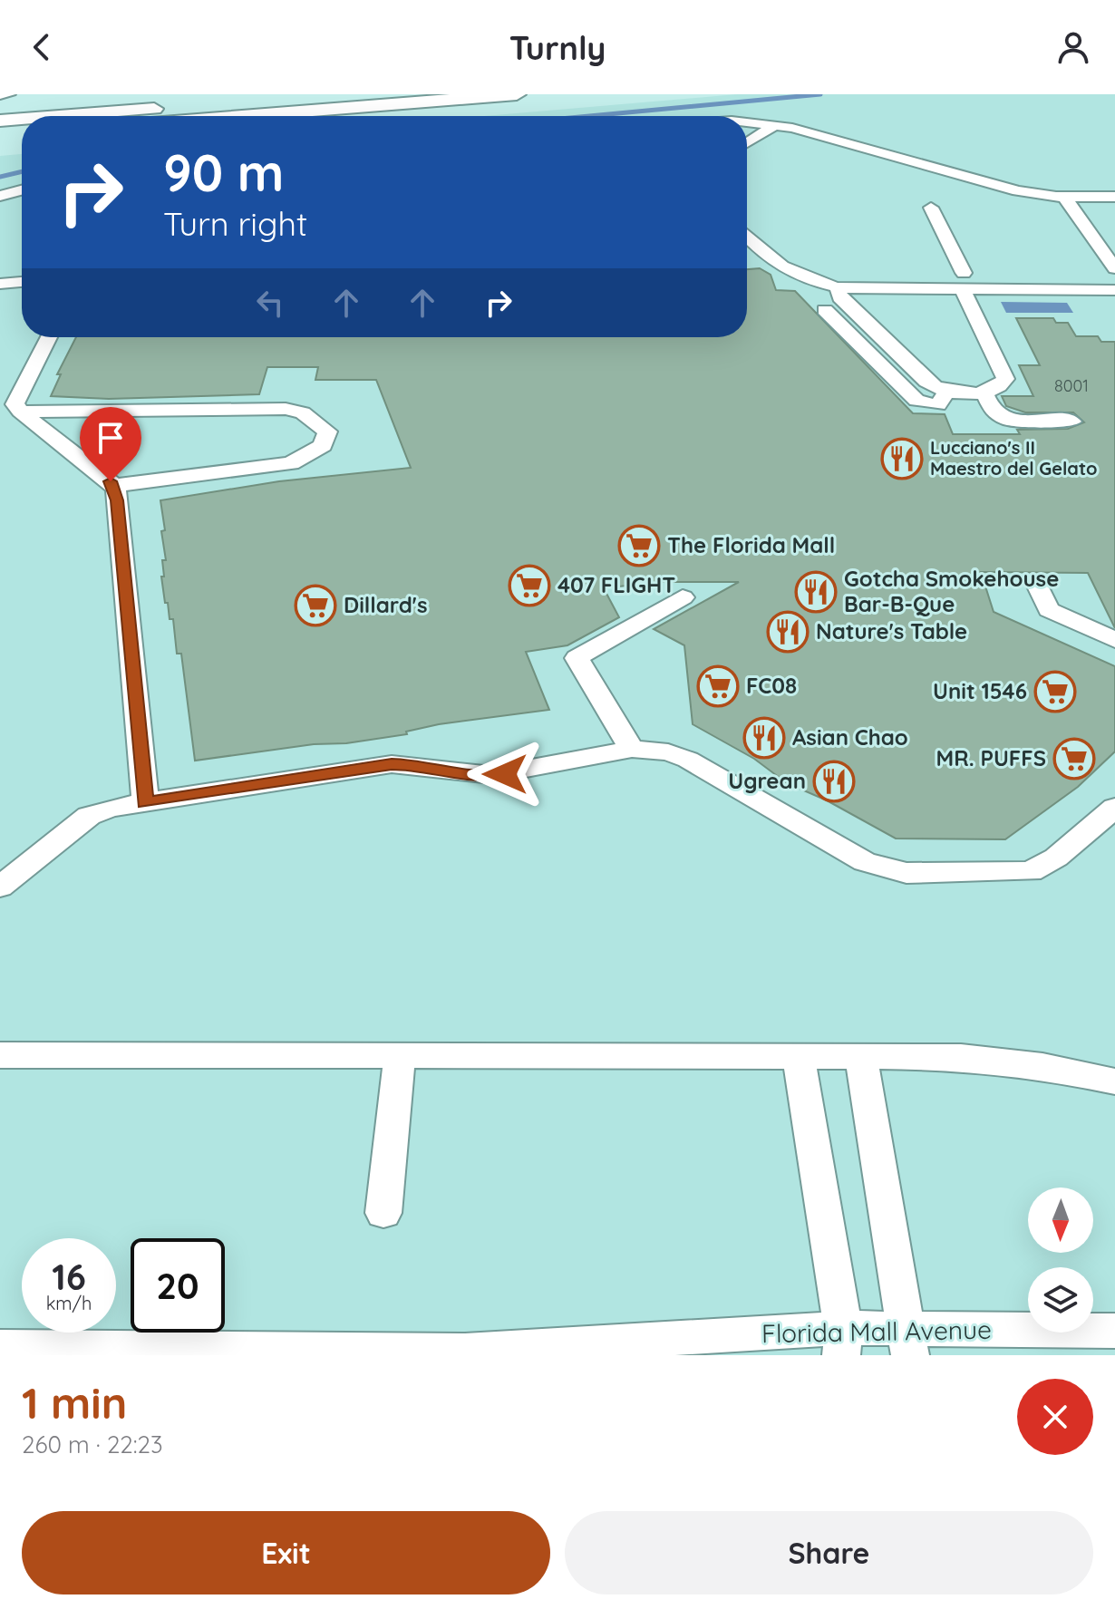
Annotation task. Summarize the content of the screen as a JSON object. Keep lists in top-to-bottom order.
{
  "streets": {
    "street": ["Florida Mall Avenue"]
  },
  "places": {
    "restaurant": [
      "Lucciano's II Maestro del Gelato",
      "Gotcha Smokehouse Bar-B-Que",
      "Nature's Table",
      "Asian Chao",
      "Ugrean"
    ],
    "supermarket": [
      "The Florida Mall",
      "407 FLIGHT",
      "Dillard's",
      "FC08",
      "Unit 1546",
      "MR. PUFFS"
    ]
  },
  "house_numbers": ["8001"],
  "north": "bottom",
  "page": {
    "header": "Turnly",
    "turn": ["90 m", "Turn right"],
    "speed": "16 km/h",
    "limit": "20",
    "heading": ["1 min", "260 m · 22:23"],
    "buttons": ["Exit", "Share"]
  }
}
